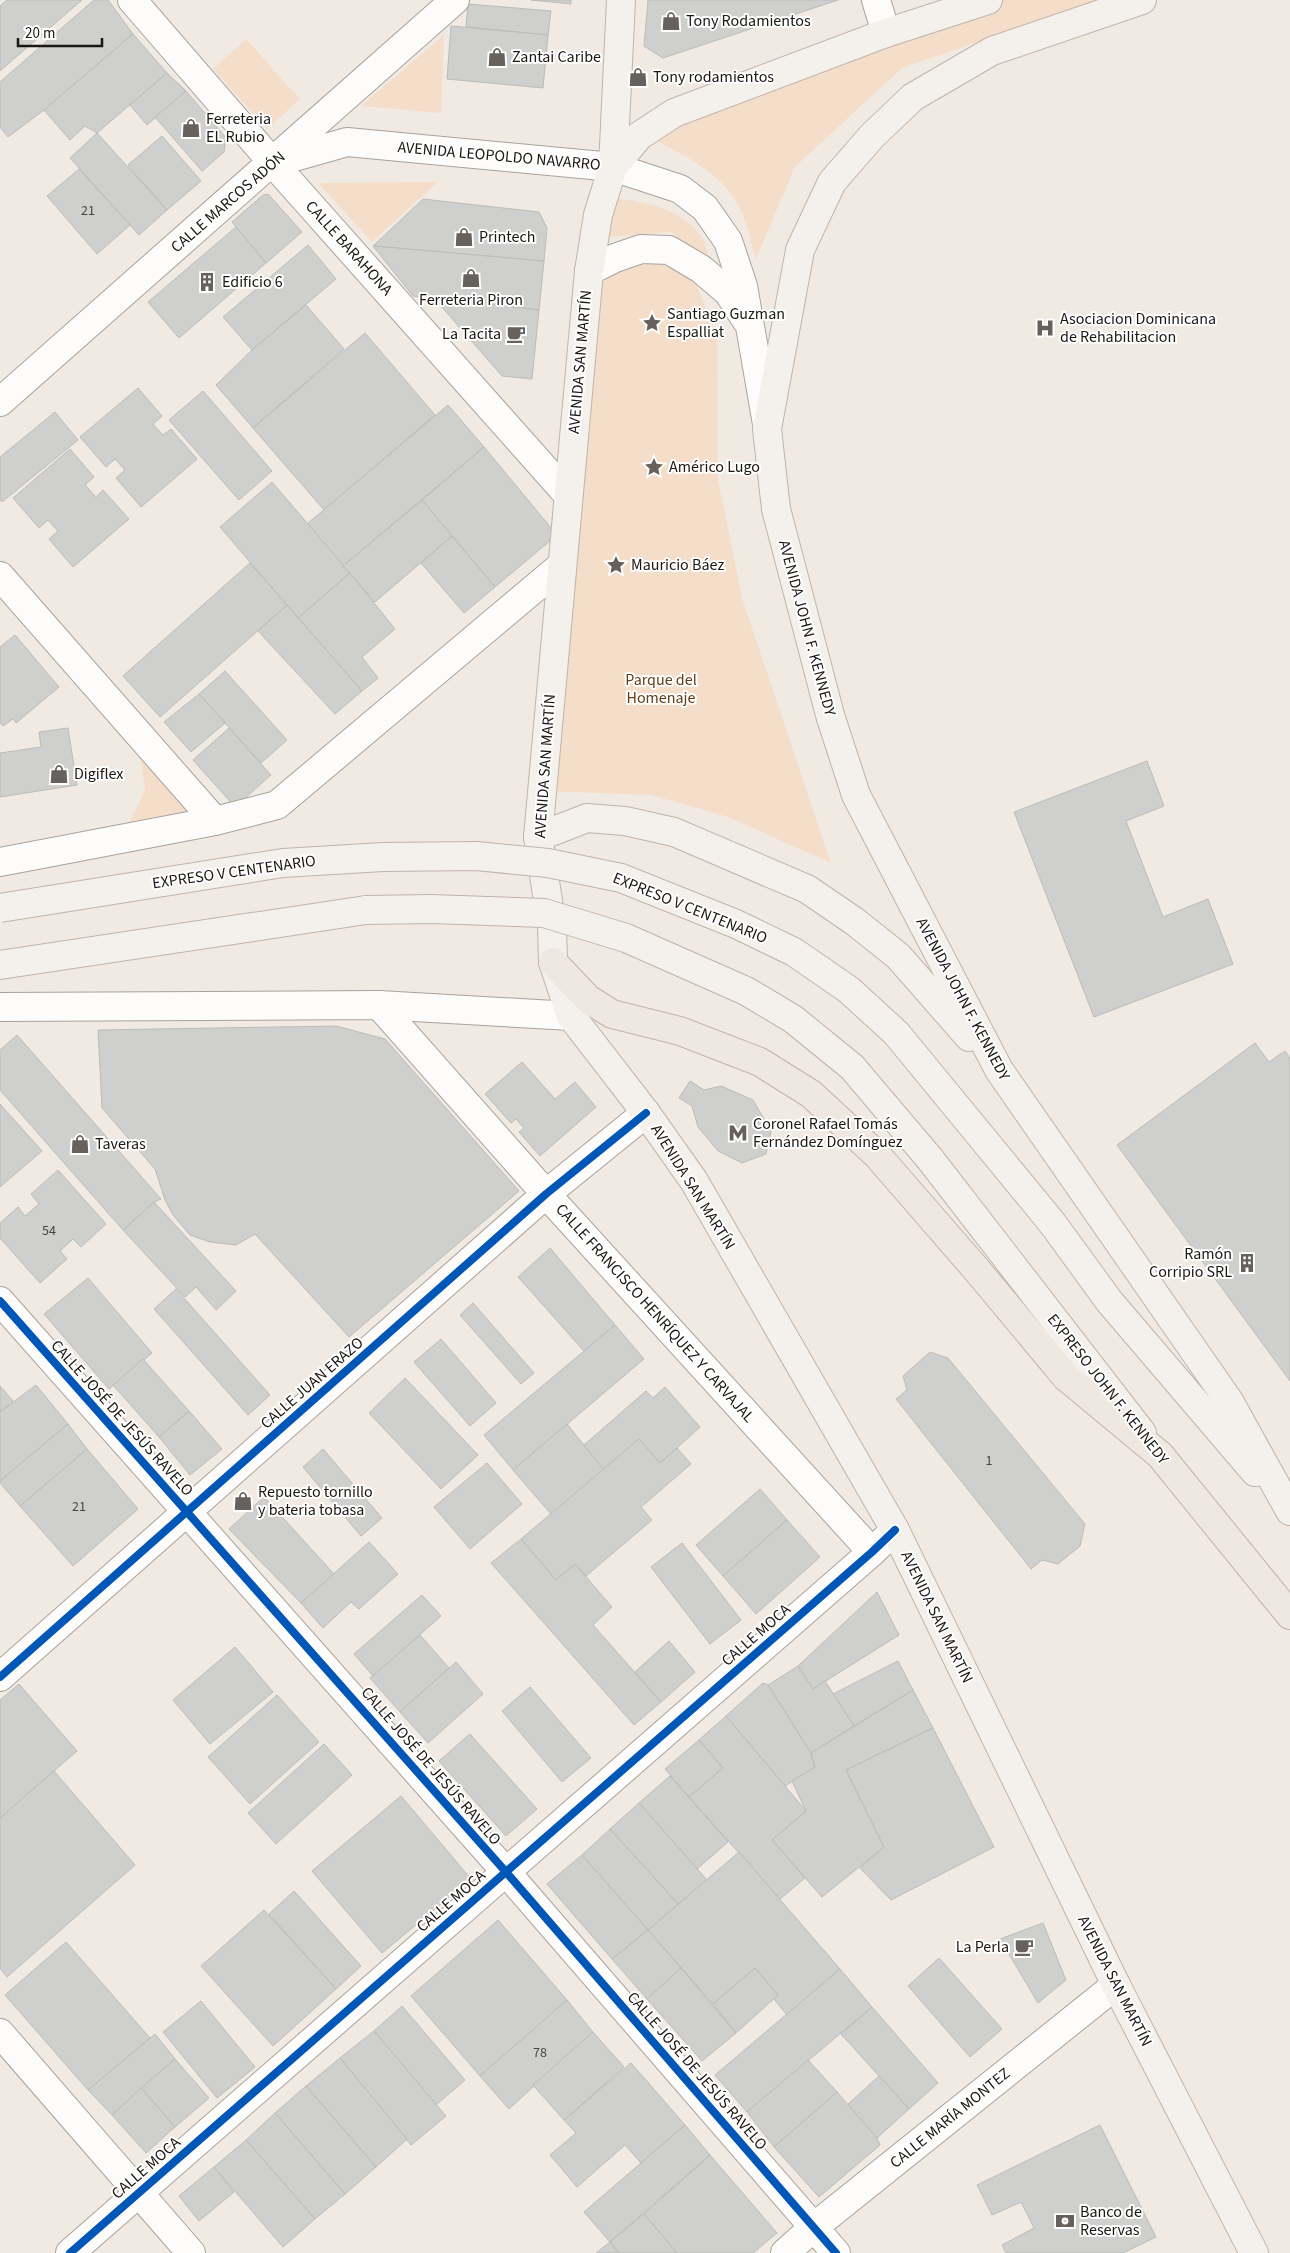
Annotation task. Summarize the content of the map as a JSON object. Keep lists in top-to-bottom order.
{
  "streets": {
    "highway": ["EXPRESO JOHN F. KENNEDY"],
    "main road": [
      "AVENIDA LEOPOLDO NAVARRO",
      "AVENIDA SAN MARTÍN",
      "AVENIDA JOHN F. KENNEDY",
      "EXPRESO V CENTENARIO"
    ],
    "street": [
      "CALLE MARCOS ADÓN",
      "CALLE BARAHONA",
      "CALLE FRANCISCO HENRÍQUEZ Y CARVAJAL",
      "CALLE JUAN ERAZO",
      "CALLE JOSÉ DE JESÚS RAVELO",
      "CALLE MOCA",
      "CALLE MARÍA MONTEZ"
    ]
  },
  "crossings": [
    ["AVENIDA LEOPOLDO NAVARRO", "CALLE MARCOS ADÓN"],
    ["AVENIDA LEOPOLDO NAVARRO", "CALLE BARAHONA"],
    ["AVENIDA LEOPOLDO NAVARRO", "AVENIDA SAN MARTÍN"],
    ["CALLE MARCOS ADÓN", "CALLE BARAHONA"],
    ["CALLE BARAHONA", "AVENIDA SAN MARTÍN"],
    ["AVENIDA SAN MARTÍN", "CALLE JUAN ERAZO"],
    ["AVENIDA SAN MARTÍN", "CALLE MOCA"],
    ["AVENIDA SAN MARTÍN", "CALLE MARÍA MONTEZ"],
    ["AVENIDA JOHN F. KENNEDY", "EXPRESO V CENTENARIO"],
    ["CALLE FRANCISCO HENRÍQUEZ Y CARVAJAL", "CALLE JUAN ERAZO"],
    ["CALLE FRANCISCO HENRÍQUEZ Y CARVAJAL", "CALLE MOCA"],
    ["CALLE JUAN ERAZO", "CALLE JOSÉ DE JESÚS RAVELO"],
    ["CALLE JOSÉ DE JESÚS RAVELO", "CALLE MOCA"],
    ["CALLE JOSÉ DE JESÚS RAVELO", "CALLE MARÍA MONTEZ"]
  ],
  "parks": ["Parque del Homenaje"],
  "places": {
    "shop": [
      "Tony Rodamientos",
      "Zantai Caribe",
      "Tony rodamientos",
      "Ferreteria EL Rubio",
      "Printech",
      "Ferreteria Piron",
      "Digiflex",
      "Taveras",
      "Repuesto tornillo y bateria tobasa"
    ],
    "building": ["Edificio 6", "Ramón Corripio SRL"],
    "place": ["Santiago Guzman Espalliat", "Américo Lugo", "Mauricio Báez"],
    "hospital": ["Asociacion Dominicana de Rehabilitacion"],
    "cafe": ["La Tacita", "La Perla"],
    "metro station": ["Coronel Rafael Tomás Fernández Domínguez"],
    "bank": ["Banco de Reservas"]
  },
  "house_numbers": [
    "21",
    "54",
    "1",
    "21",
    "78"
  ],
  "scale_bar": "20 m"
}
